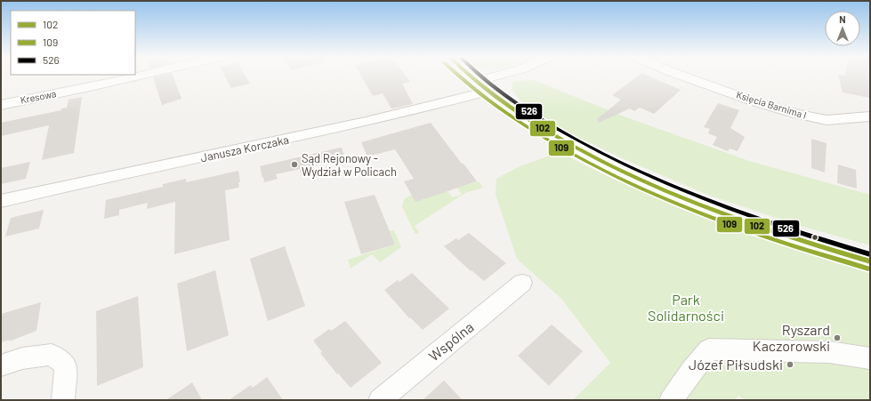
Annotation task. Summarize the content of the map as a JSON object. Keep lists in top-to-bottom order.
{
  "streets": {
    "street": [
      "Kresowa",
      "Księcia Barnima I",
      "Janusza Korczaka",
      "Wspólna"
    ]
  },
  "parks": ["Park Solidarności"],
  "places": ["Sąd Rejonowy - Wydział w Policach", "Ryszard Kaczorowski", "Józef Piłsudski"],
  "lines": ["transit line 102", "transit line 109", "transit line 526"],
  "legend": ["102", "109", "526"],
  "north": "top"
}
